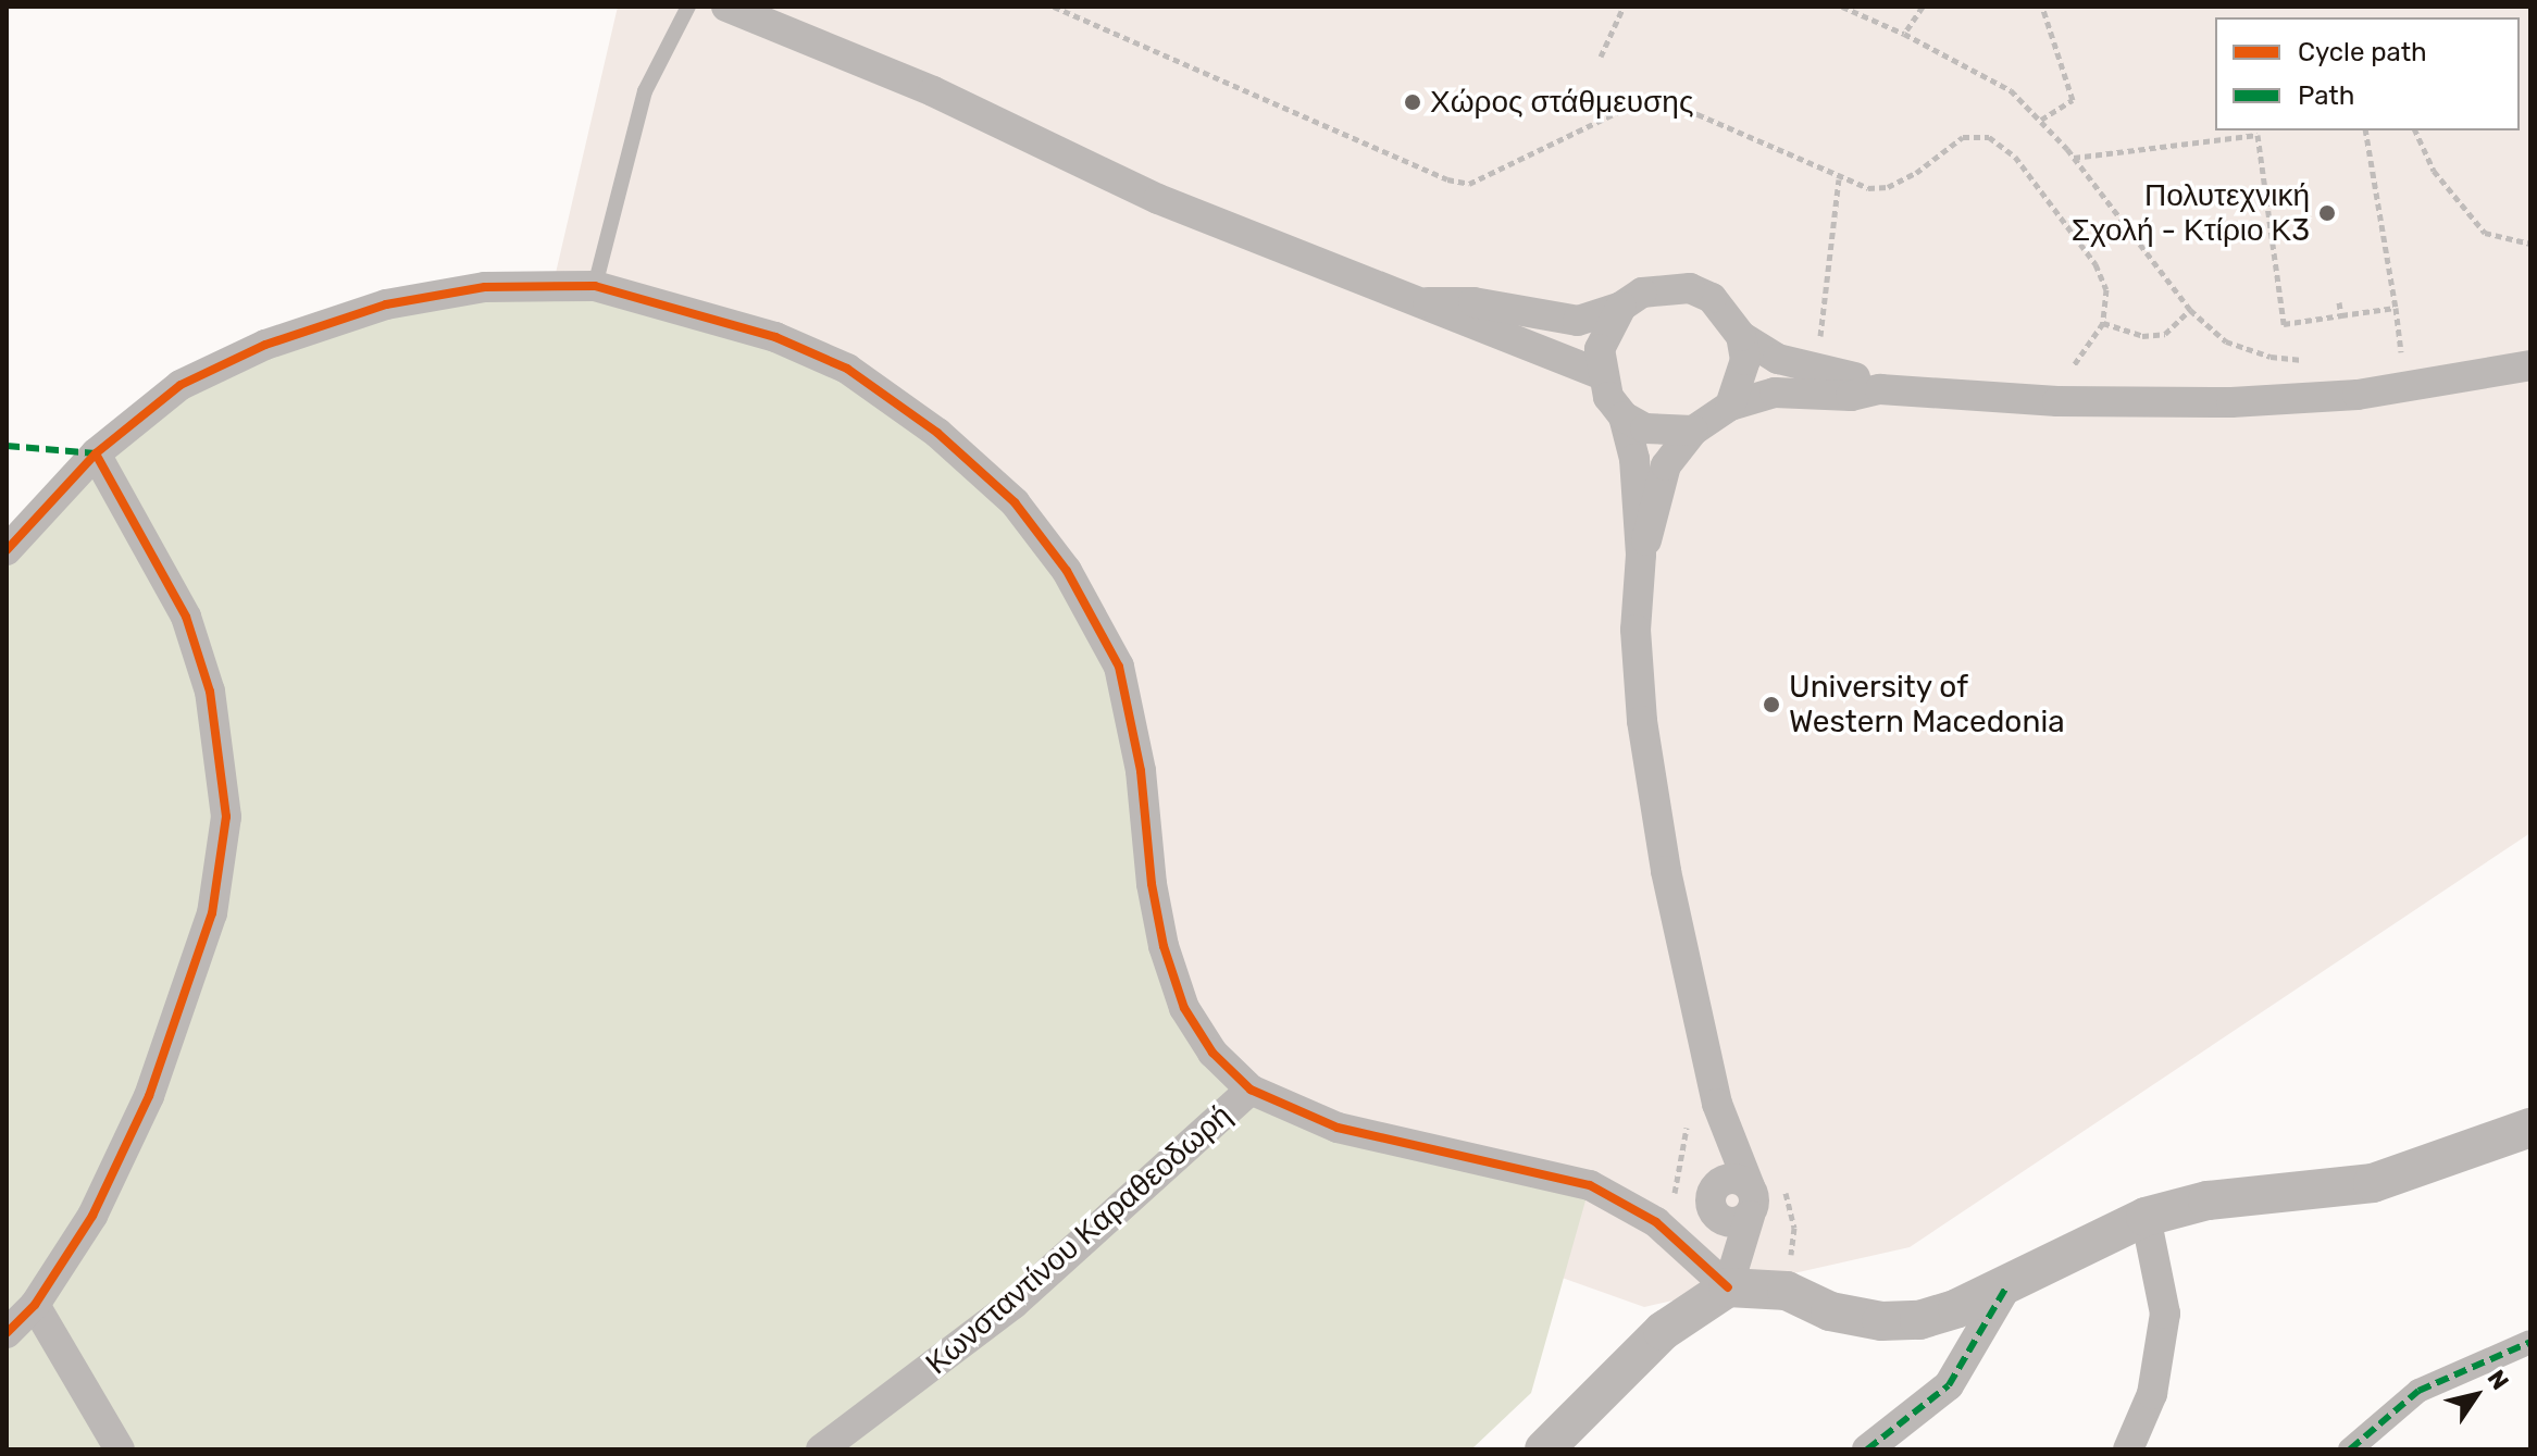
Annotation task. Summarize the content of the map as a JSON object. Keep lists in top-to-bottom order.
{
  "streets": {
    "street": ["Κωνσταντίνου Καραθεοδωρή"]
  },
  "places": ["Χώρος στάθμευσης", "Πολυτεχνική Σχολή - Κτίριο Κ3", "University of Western Macedonia"],
  "legend": ["Cycle path", "Path"],
  "north": "top right"
}
